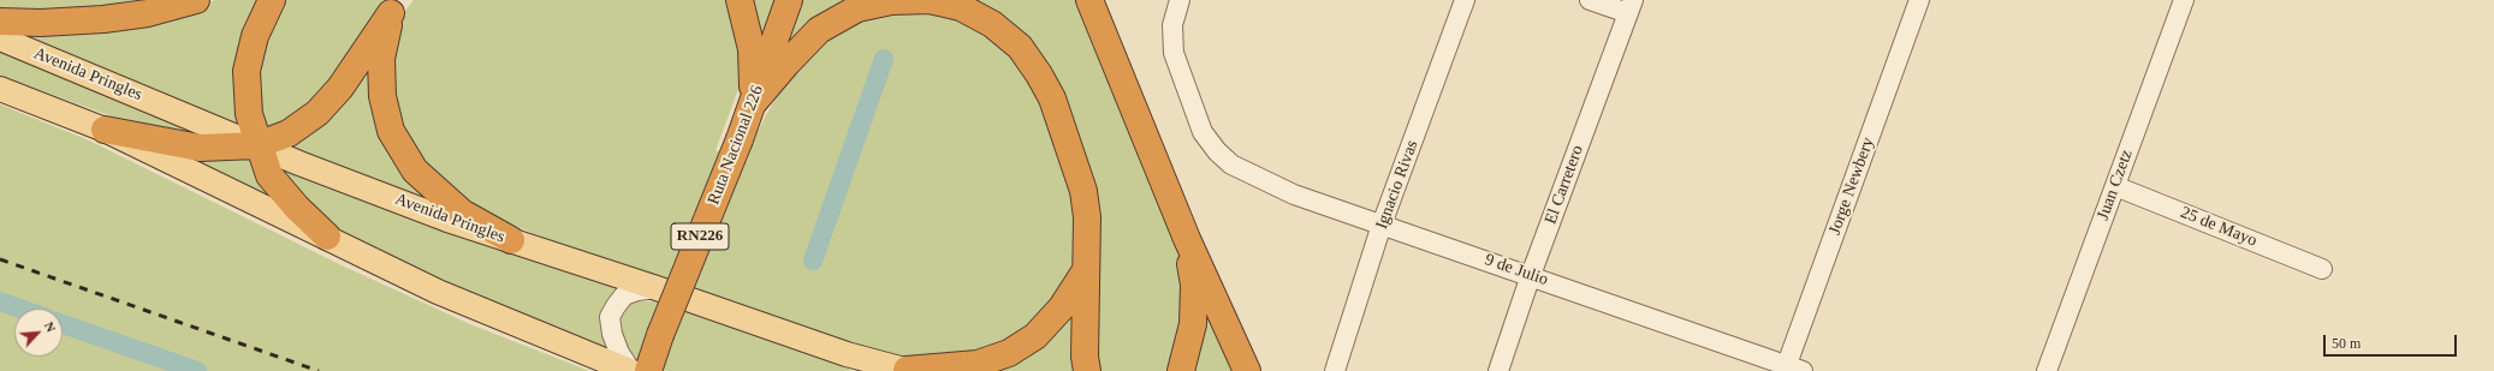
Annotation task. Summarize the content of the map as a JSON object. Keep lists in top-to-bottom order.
{
  "streets": {
    "highway": ["Ruta Nacional 226", "RN226"],
    "main road": ["Avenida Pringles"],
    "street": [
      "Ignacio Rivas",
      "El Carretero",
      "Juan Czetz",
      "Jorge Newbery",
      "25 de Mayo",
      "9 de Julio"
    ]
  },
  "crossings": [
    ["Ignacio Rivas", "9 de Julio"],
    ["El Carretero", "9 de Julio"],
    ["Juan Czetz", "25 de Mayo"],
    ["Jorge Newbery", "9 de Julio"]
  ],
  "scale_bar": "50 m",
  "north": "top right"
}
